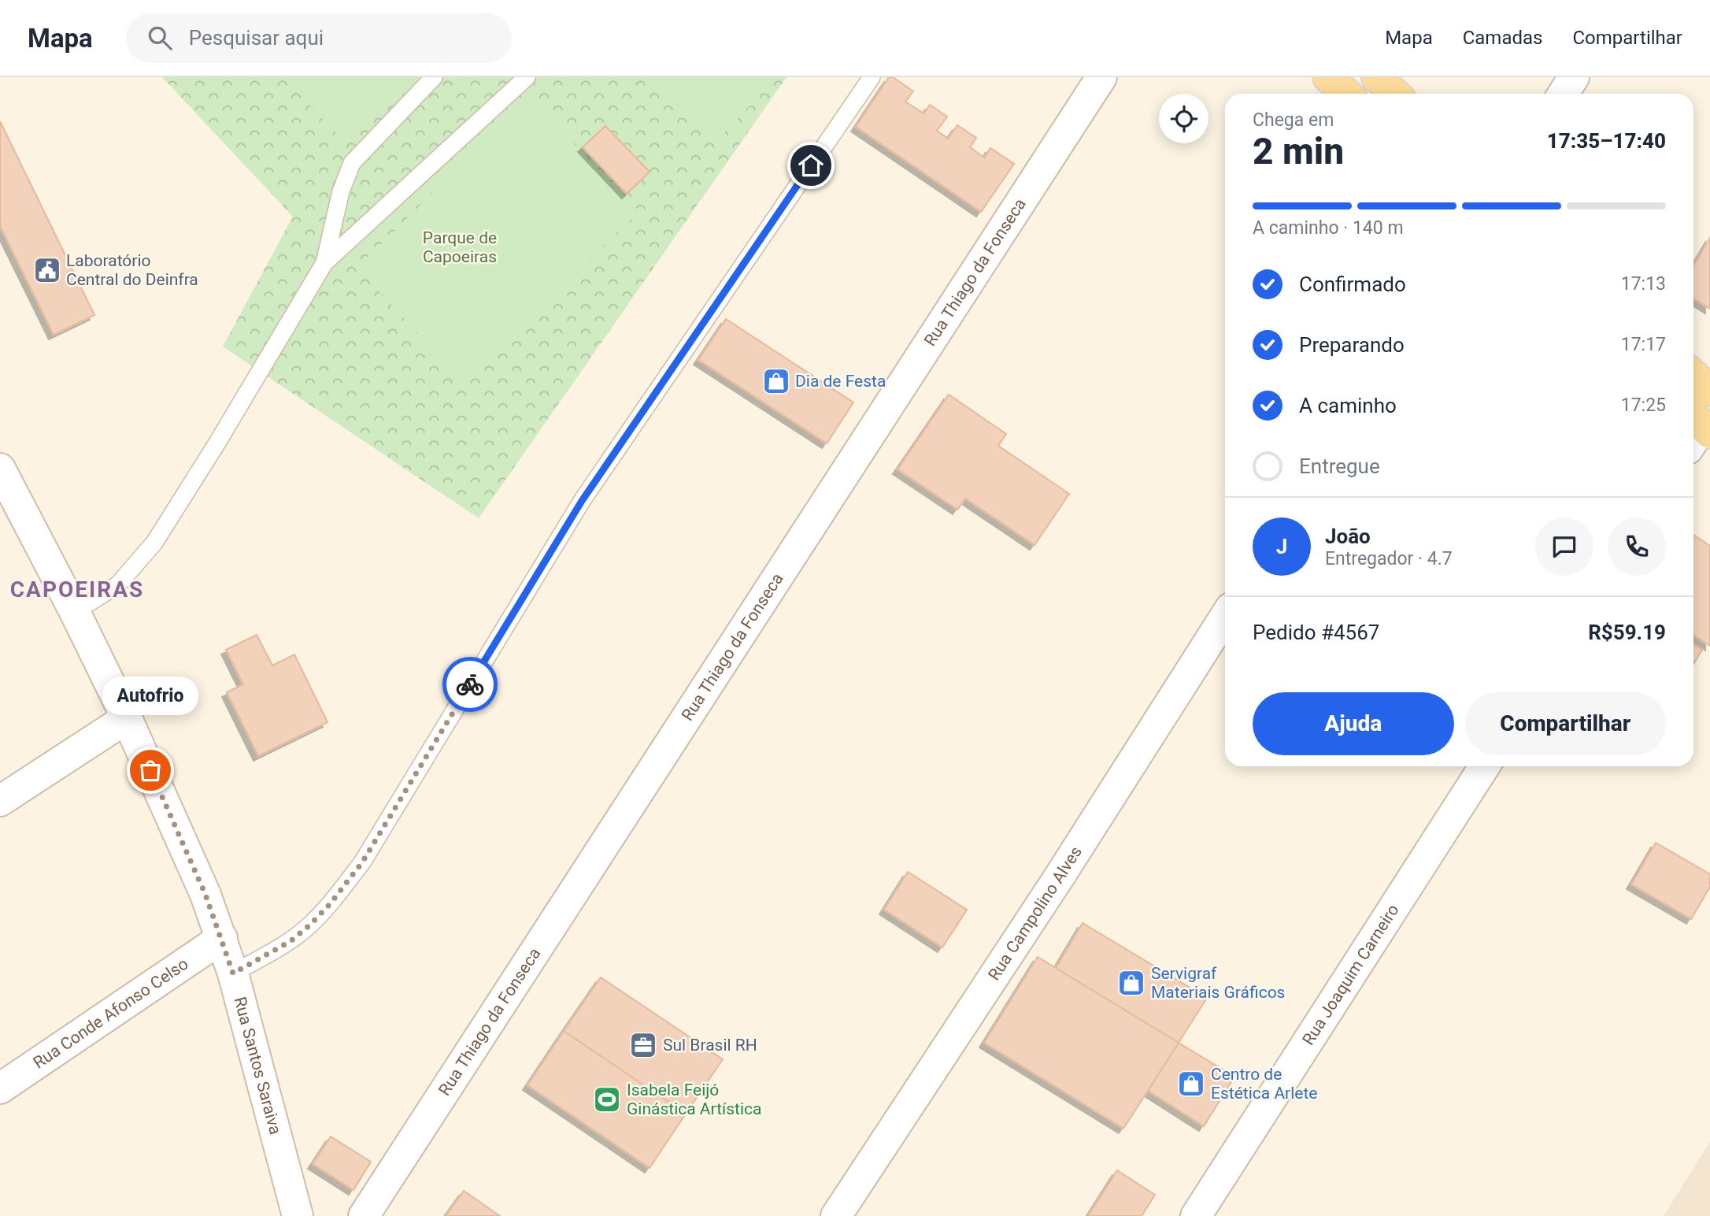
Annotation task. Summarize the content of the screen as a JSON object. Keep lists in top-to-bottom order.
{
  "streets": {
    "street": [
      "Rua Thiago da Fonseca",
      "Rua Campolino Alves",
      "Rua Joaquim Carneiro",
      "Rua Conde Afonso Celso",
      "Rua Santos Saraiva"
    ]
  },
  "crossings": [
    ["Rua Conde Afonso Celso", "Rua Santos Saraiva"]
  ],
  "districts": ["CAPOEIRAS"],
  "parks": ["Parque de Capoeiras"],
  "places": {
    "public building": ["Laboratório Central do Deinfra"],
    "shop": ["Dia de Festa", "Servigraf Materiais Gráficos", "Centro de Estética Arlete"],
    "other": ["Autofrio"],
    "office": ["Sul Brasil RH"],
    "sports": ["Isabela Feijó Ginástica Artística"]
  },
  "page": {
    "header": "Mapa",
    "search": "Pesquisar aqui",
    "nav": ["Mapa", "Camadas", "Compartilhar"],
    "heading": ["2 min", "Chega em", "17:35–17:40"],
    "panel": [
      "João",
      "Entregador · 4.7",
      "Pedido #4567",
      "R$59.19"
    ],
    "bar": "A caminho · 140 m",
    "list": [
      ["Confirmado", "17:13"],
      ["Preparando", "17:17"],
      ["A caminho", "17:25"],
      "Entregue"
    ],
    "round": "J",
    "bubble": "Autofrio",
    "buttons": ["Ajuda", "Compartilhar"]
  }
}
